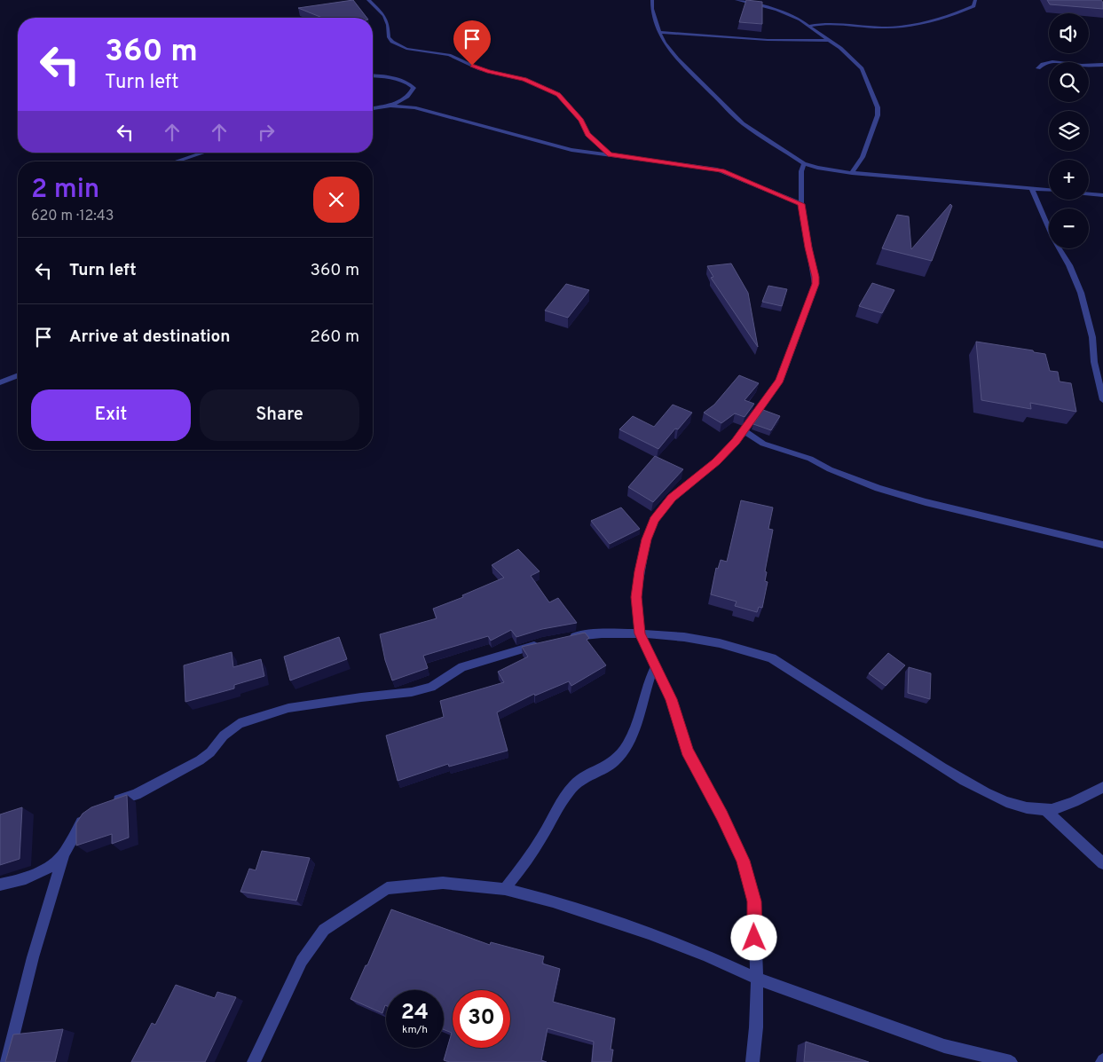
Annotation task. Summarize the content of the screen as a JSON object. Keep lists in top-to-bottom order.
{
  "page": {
    "map_buttons": ["+", "−"],
    "turn": ["360 m", "Turn left"],
    "heading": ["2 min", "620 m · 12:43"],
    "list": [
      {
        "name": "Turn left",
        "value": "360 m"
      },
      {
        "name": "Arrive at destination",
        "value": "260 m"
      }
    ],
    "buttons": ["Exit", "Share"],
    "speed": "24 km/h",
    "limit": "30"
  }
}
